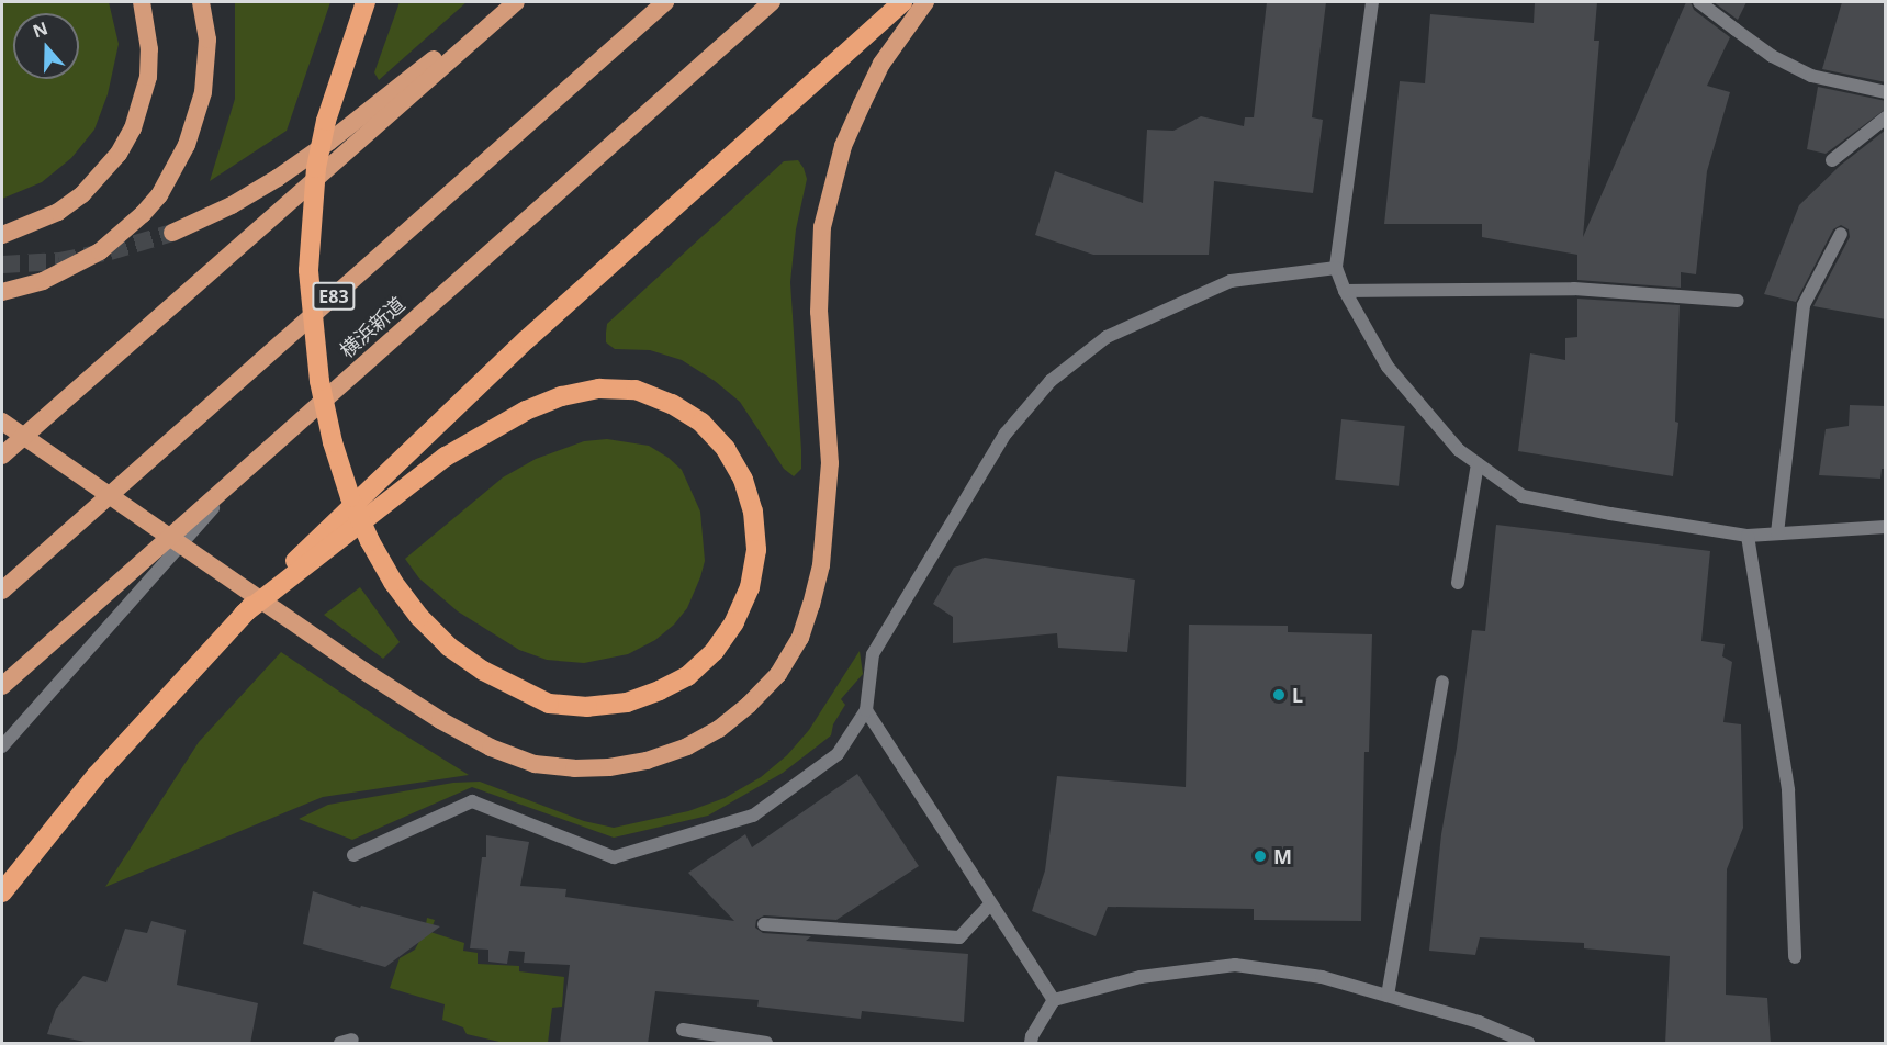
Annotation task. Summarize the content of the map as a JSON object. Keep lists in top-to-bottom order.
{
  "streets": {
    "highway": ["E83", "横浜新道"]
  },
  "places": ["L", "M"],
  "north": "top"
}
